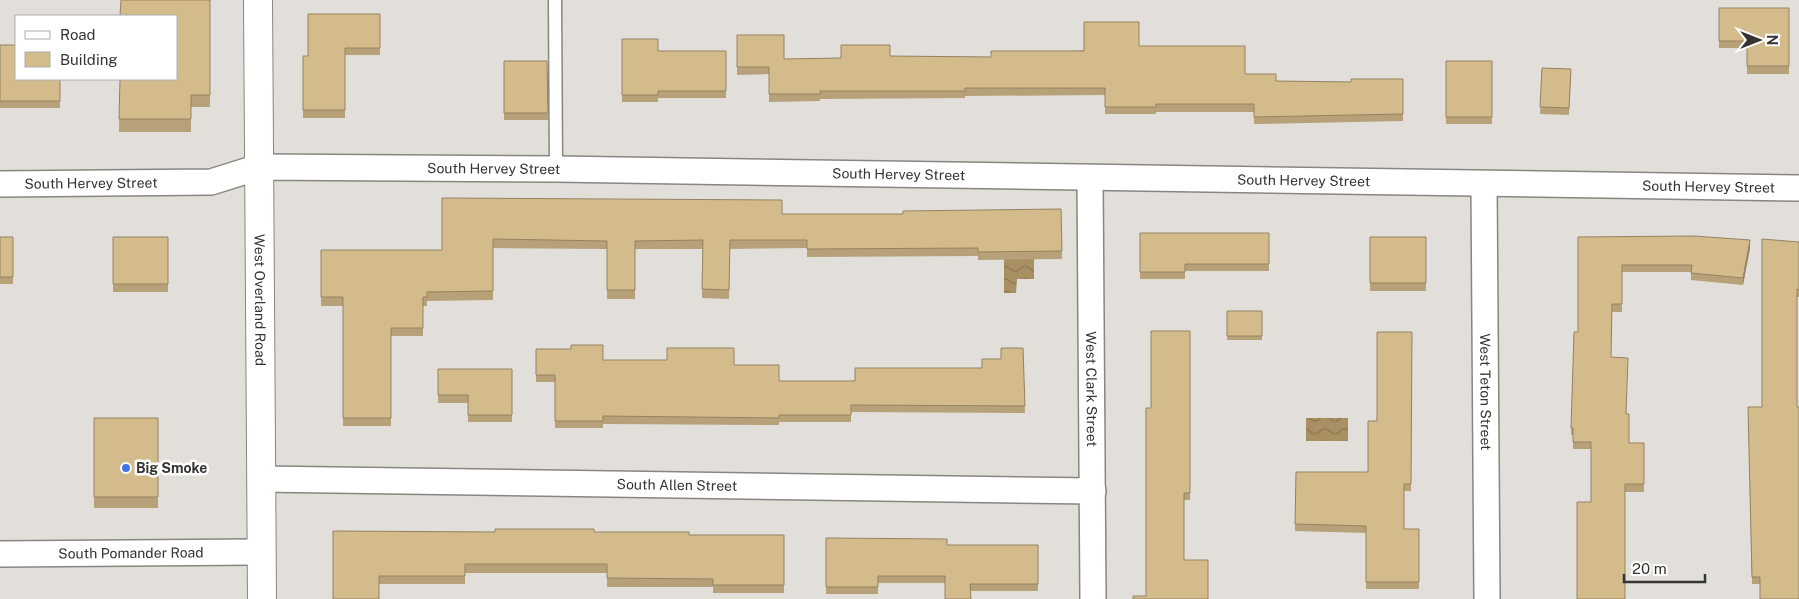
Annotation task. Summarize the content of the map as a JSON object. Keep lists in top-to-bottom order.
{
  "streets": {
    "main road": ["West Overland Road"],
    "street": [
      "South Hervey Street",
      "West Clark Street",
      "West Teton Street",
      "South Allen Street",
      "South Pomander Road"
    ]
  },
  "crossings": [
    ["South Hervey Street", "West Overland Road"],
    ["South Hervey Street", "West Clark Street"],
    ["South Hervey Street", "West Teton Street"],
    ["West Overland Road", "South Allen Street"],
    ["West Overland Road", "South Pomander Road"],
    ["West Clark Street", "South Allen Street"]
  ],
  "places": ["Big Smoke"],
  "legend": ["Road", "Building"],
  "scale_bar": "20 m",
  "north": "right"
}
